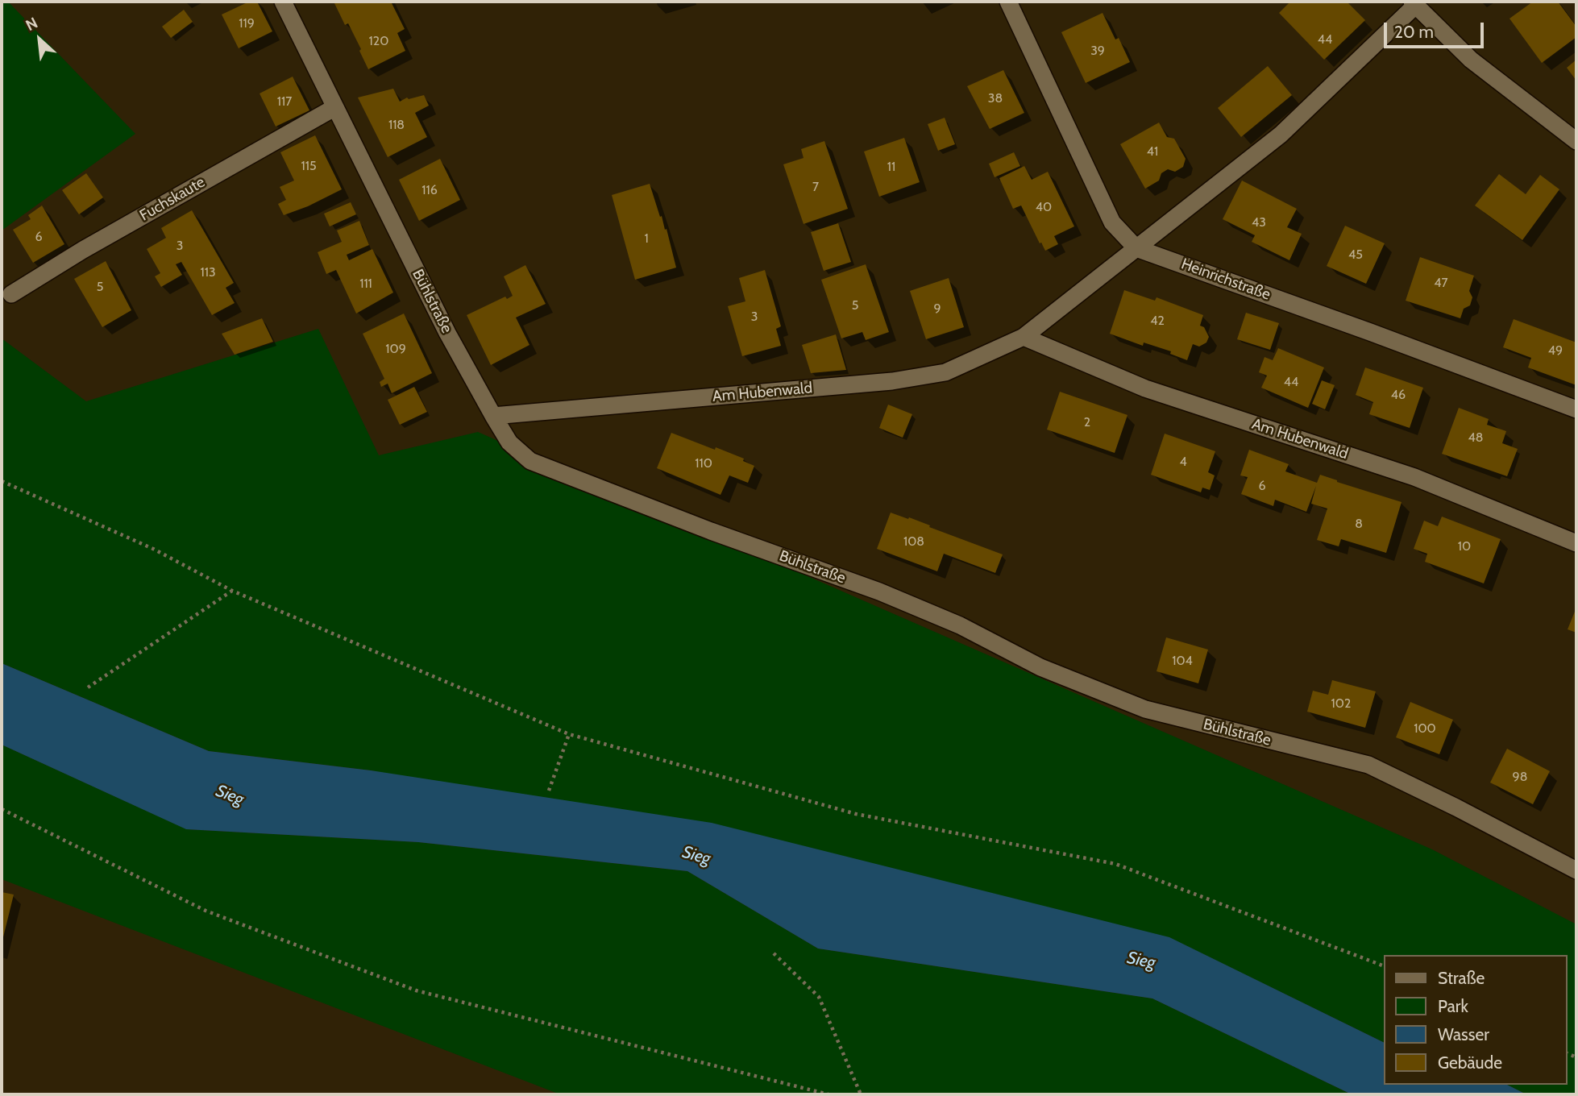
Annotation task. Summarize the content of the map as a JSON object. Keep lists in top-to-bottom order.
{
  "streets": {
    "street": [
      "Fuchskaute",
      "Heinrichstraße",
      "Bühlstraße",
      "Am Hubenwald"
    ]
  },
  "crossings": [
    ["Fuchskaute", "Bühlstraße"],
    ["Heinrichstraße", "Am Hubenwald"],
    ["Bühlstraße", "Am Hubenwald"]
  ],
  "water": ["Sieg"],
  "house_numbers": [
    "119",
    "44",
    "120",
    "39",
    "38",
    "117",
    "118",
    "41",
    "115",
    "11",
    "7",
    "116",
    "40",
    "43",
    "6",
    "1",
    "3",
    "45",
    "113",
    "47",
    "111",
    "5",
    "5",
    "9",
    "3",
    "42",
    "109",
    "49",
    "44",
    "46",
    "2",
    "48",
    "4",
    "110",
    "6",
    "8",
    "108",
    "10",
    "104",
    "102",
    "100",
    "98"
  ],
  "legend": [
    "Straße",
    "Park",
    "Wasser",
    "Gebäude"
  ],
  "scale_bar": "20 m",
  "north": "top left"
}
